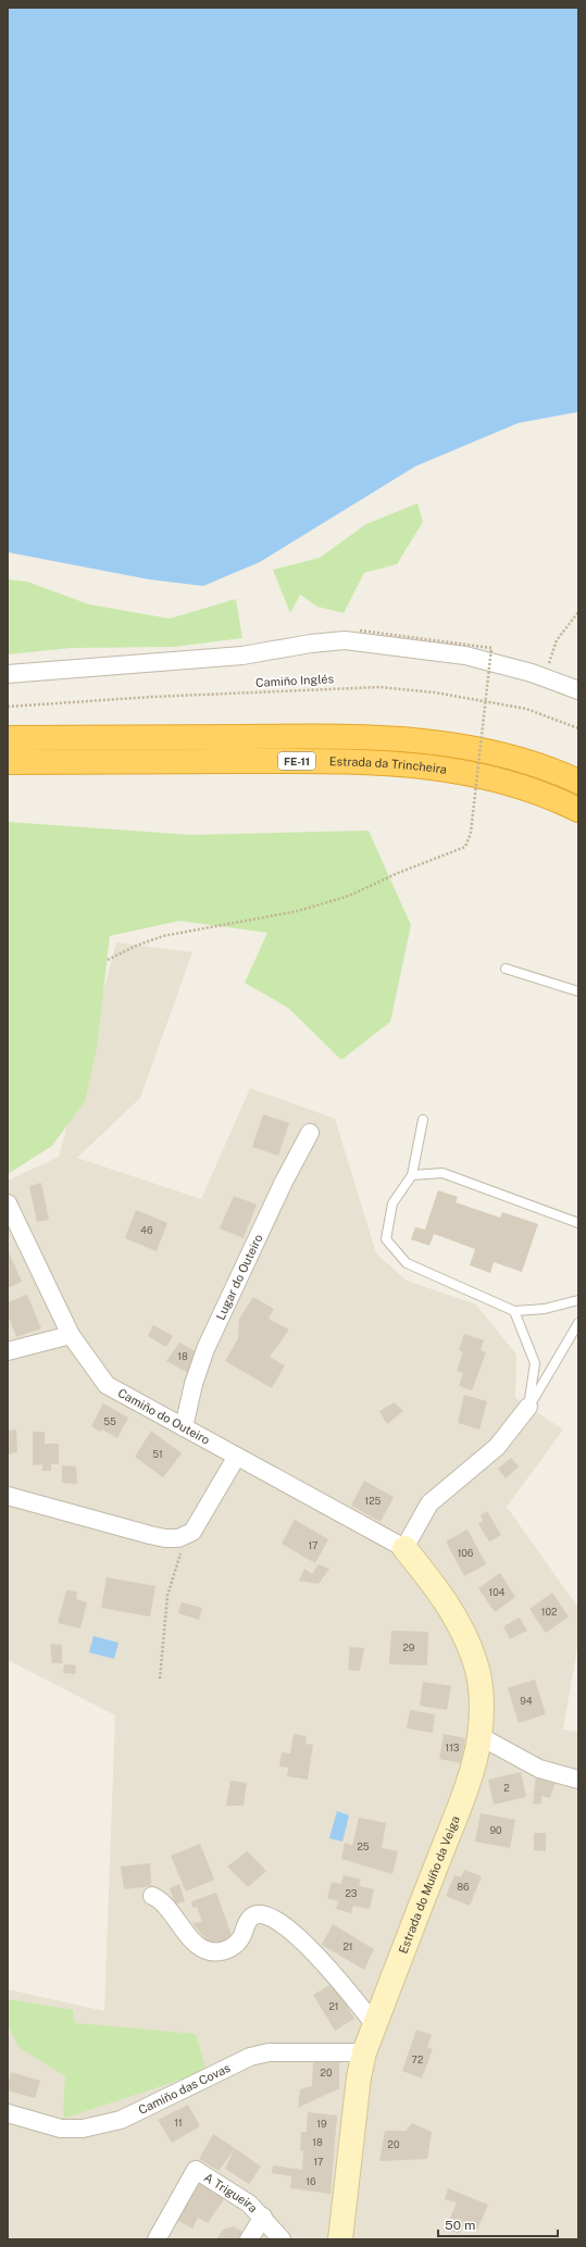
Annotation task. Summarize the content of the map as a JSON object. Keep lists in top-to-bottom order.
{
  "streets": {
    "highway": ["FE-11", "Estrada da Trincheira"],
    "street": [
      "Lugar do Outeiro",
      "Camiño do Outeiro",
      "Estrada do Muíño da Veiga",
      "Camiño das Covas",
      "A Trigueira"
    ],
    "path": ["Camiño Inglés"]
  },
  "crossings": [
    ["Lugar do Outeiro", "Camiño do Outeiro"],
    ["Camiño do Outeiro", "Estrada do Muíño da Veiga"],
    ["Estrada do Muíño da Veiga", "Camiño das Covas"]
  ],
  "house_numbers": [
    "46",
    "18",
    "55",
    "51",
    "125",
    "17",
    "106",
    "104",
    "102",
    "29",
    "94",
    "113",
    "2",
    "90",
    "25",
    "86",
    "23",
    "21",
    "21",
    "72",
    "20",
    "11",
    "19",
    "18",
    "20",
    "17",
    "16"
  ],
  "scale_bar": "50 m"
}
